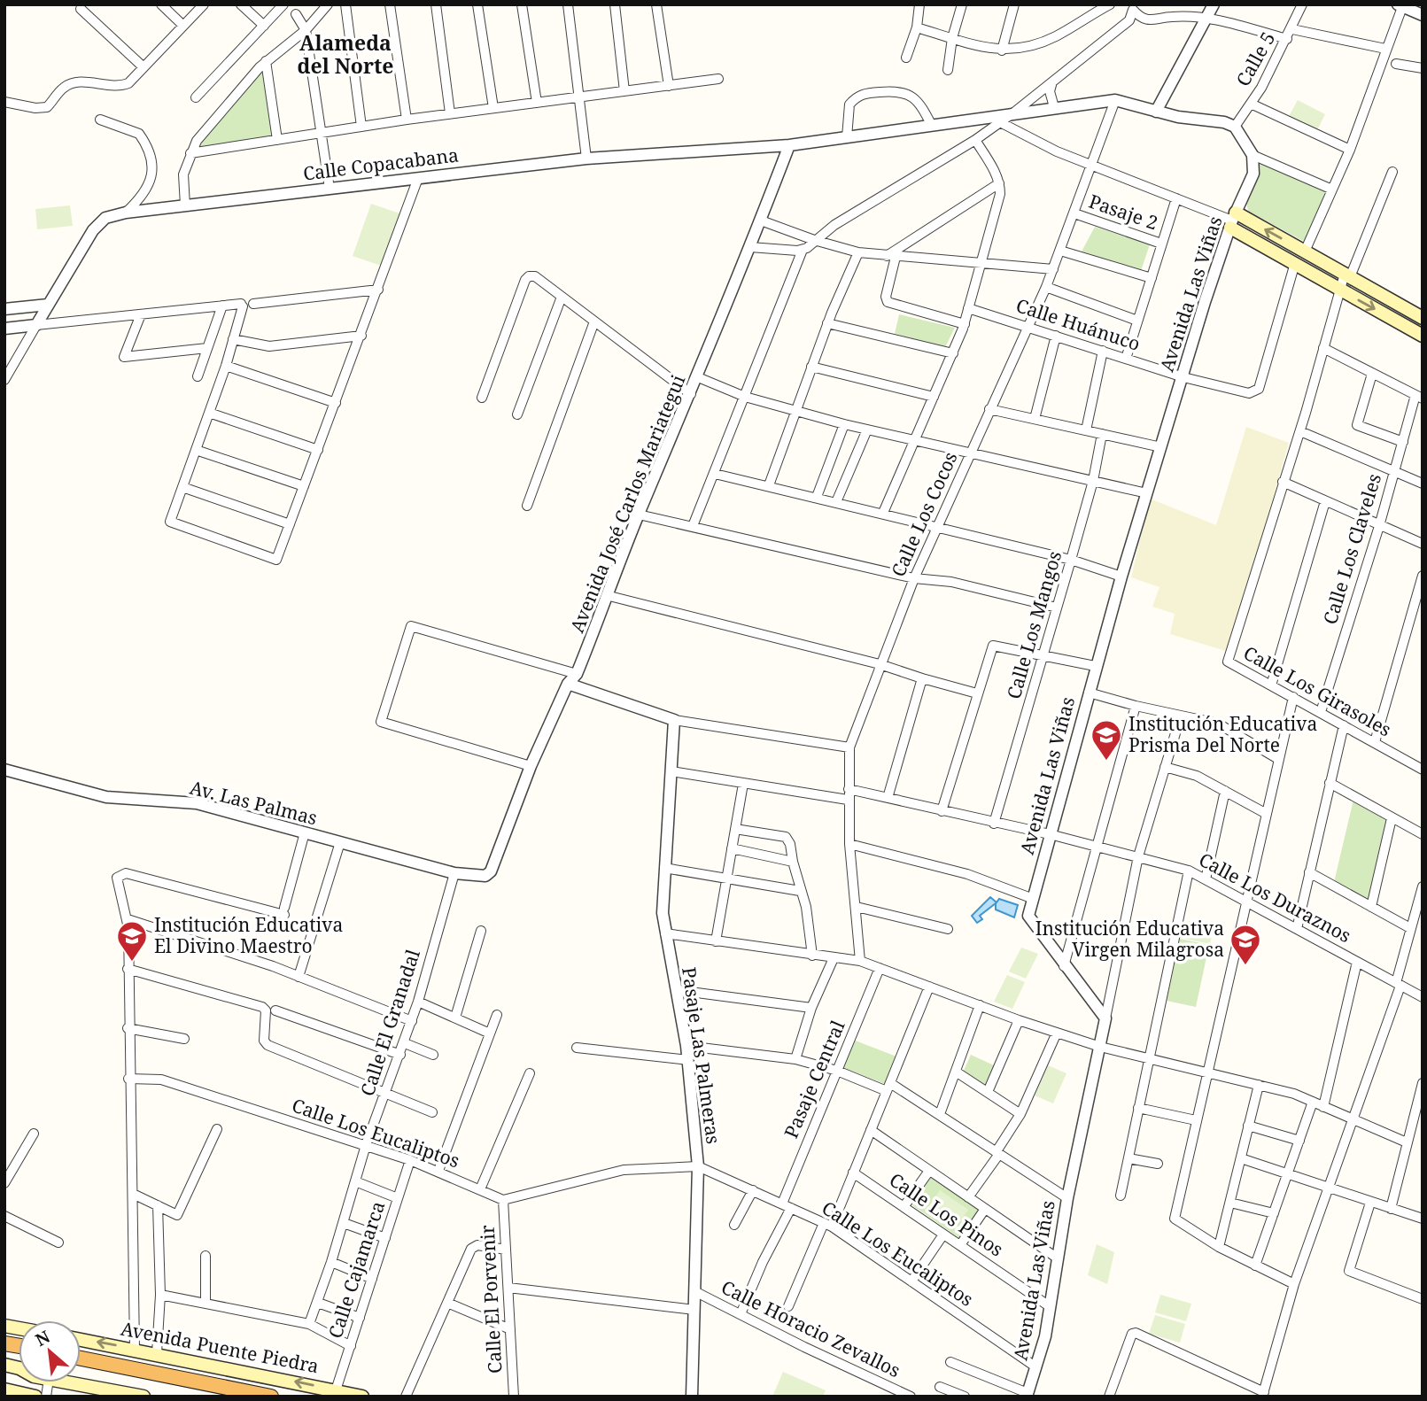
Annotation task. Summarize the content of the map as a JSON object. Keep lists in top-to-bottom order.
{
  "streets": {
    "main road": ["Avenida Puente Piedra"],
    "street": [
      "Calle 5",
      "Calle Copacabana",
      "Pasaje 2",
      "Avenida Las Viñas",
      "Calle Huánuco",
      "Avenida José Carlos Mariategui",
      "Calle Los Cocos",
      "Calle Los Claveles",
      "Calle Los Mangos",
      "Calle Los Girasoles",
      "Av. Las Palmas",
      "Calle Los Duraznos",
      "Calle El Granadal",
      "Pasaje Las Palmeras",
      "Pasaje Central",
      "Calle Los Eucaliptos",
      "Calle Los Pinos",
      "Calle Cajamarca",
      "Calle El Porvenir",
      "Calle Horacio Zevallos"
    ]
  },
  "crossings": [
    ["Calle Copacabana", "Avenida José Carlos Mariategui"],
    ["Calle Copacabana", "Calle Los Cocos"],
    ["Pasaje 2", "Calle Los Cocos"],
    ["Avenida Las Viñas", "Calle Huánuco"],
    ["Avenida Las Viñas", "Calle Los Duraznos"],
    ["Avenida Las Viñas", "Calle Los Eucaliptos"],
    ["Avenida Las Viñas", "Calle Los Pinos"],
    ["Calle Huánuco", "Calle Los Cocos"],
    ["Avenida José Carlos Mariategui", "Av. Las Palmas"],
    ["Calle Los Cocos", "Calle Los Duraznos"],
    ["Calle Los Claveles", "Calle Los Girasoles"],
    ["Calle Los Mangos", "Calle Los Duraznos"],
    ["Av. Las Palmas", "Calle El Granadal"],
    ["Calle El Granadal", "Calle Los Eucaliptos"],
    ["Pasaje Las Palmeras", "Calle Los Eucaliptos"],
    ["Pasaje Las Palmeras", "Calle Horacio Zevallos"],
    ["Pasaje Central", "Calle Los Eucaliptos"],
    ["Calle Los Eucaliptos", "Calle Cajamarca"],
    ["Calle Los Eucaliptos", "Calle El Porvenir"],
    ["Calle Cajamarca", "Avenida Puente Piedra"]
  ],
  "one_way": ["Avenida Puente Piedra"],
  "districts": ["Alameda del Norte"],
  "places": {
    "school or university": ["Institución Educativa Prisma Del Norte", "Institución Educativa El Divino Maestro", "Institución Educativa Virgen Milagrosa"]
  },
  "north": "top left"
}
